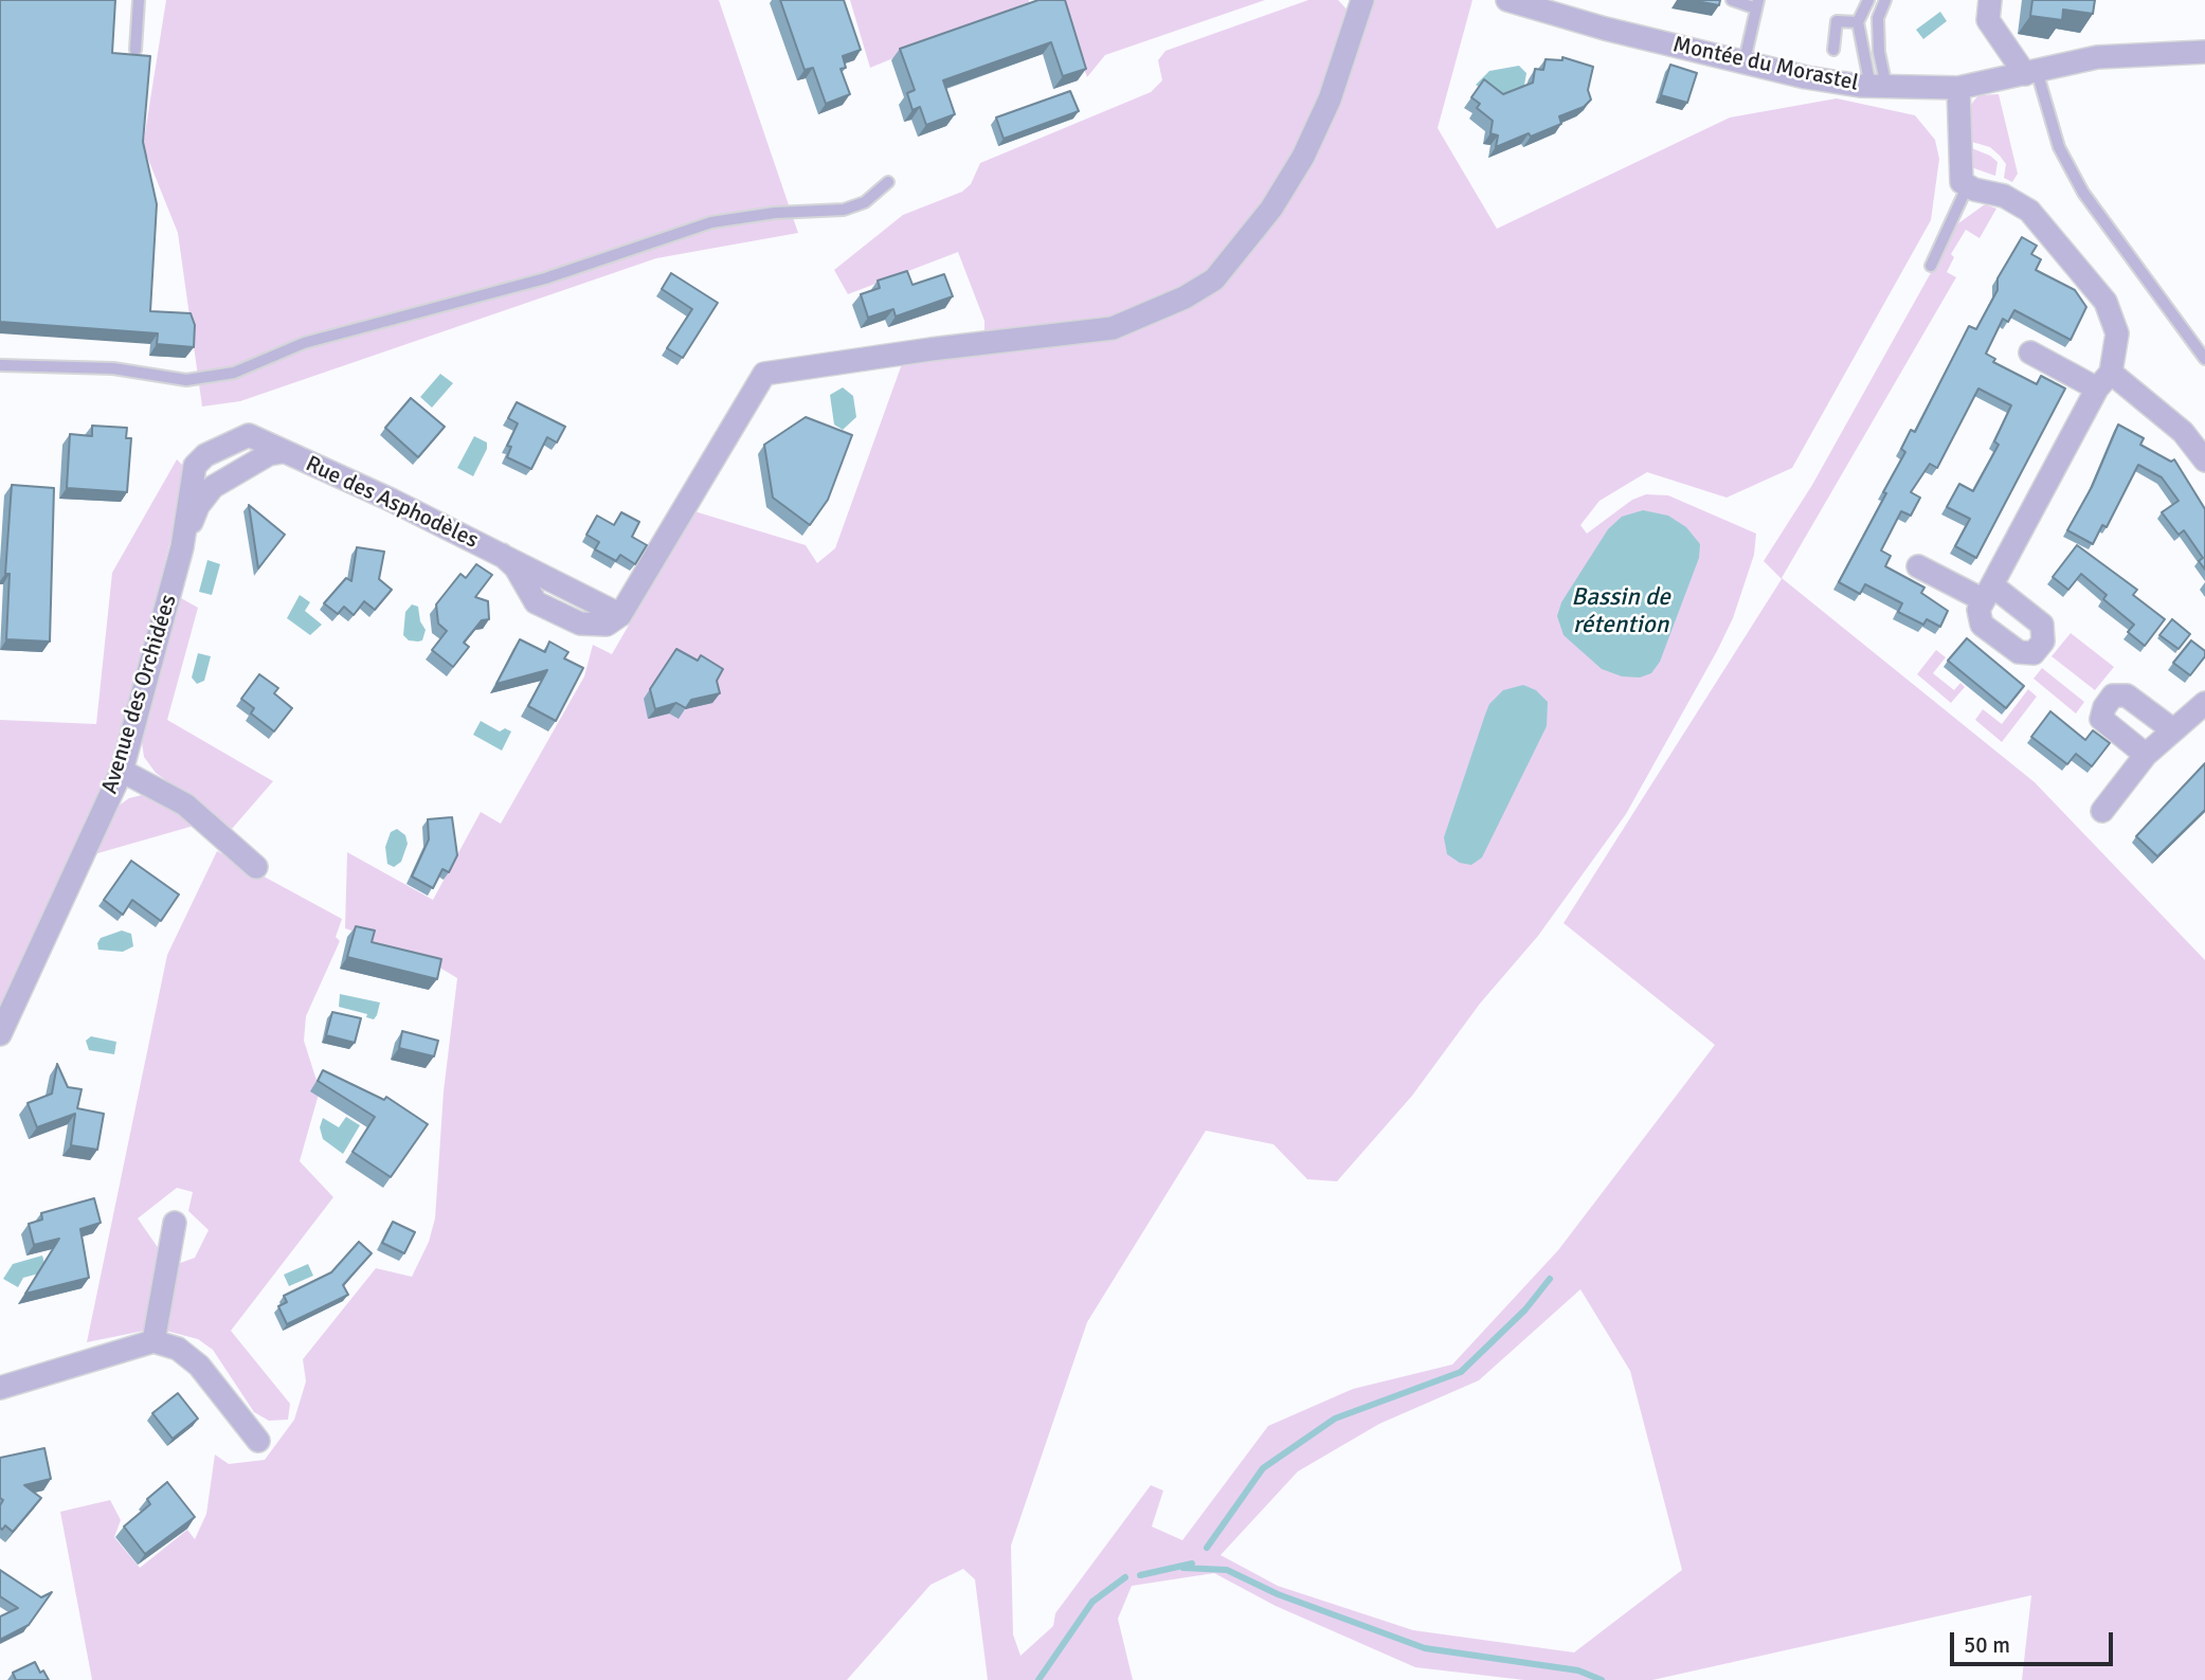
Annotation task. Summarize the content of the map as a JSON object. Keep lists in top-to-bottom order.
{
  "streets": {
    "street": ["Montée du Morastel", "Rue des Asphodèles", "Avenue des Orchidées"]
  },
  "crossings": [
    ["Rue des Asphodèles", "Avenue des Orchidées"]
  ],
  "water": ["Bassin de rétention"],
  "scale_bar": "50 m"
}
